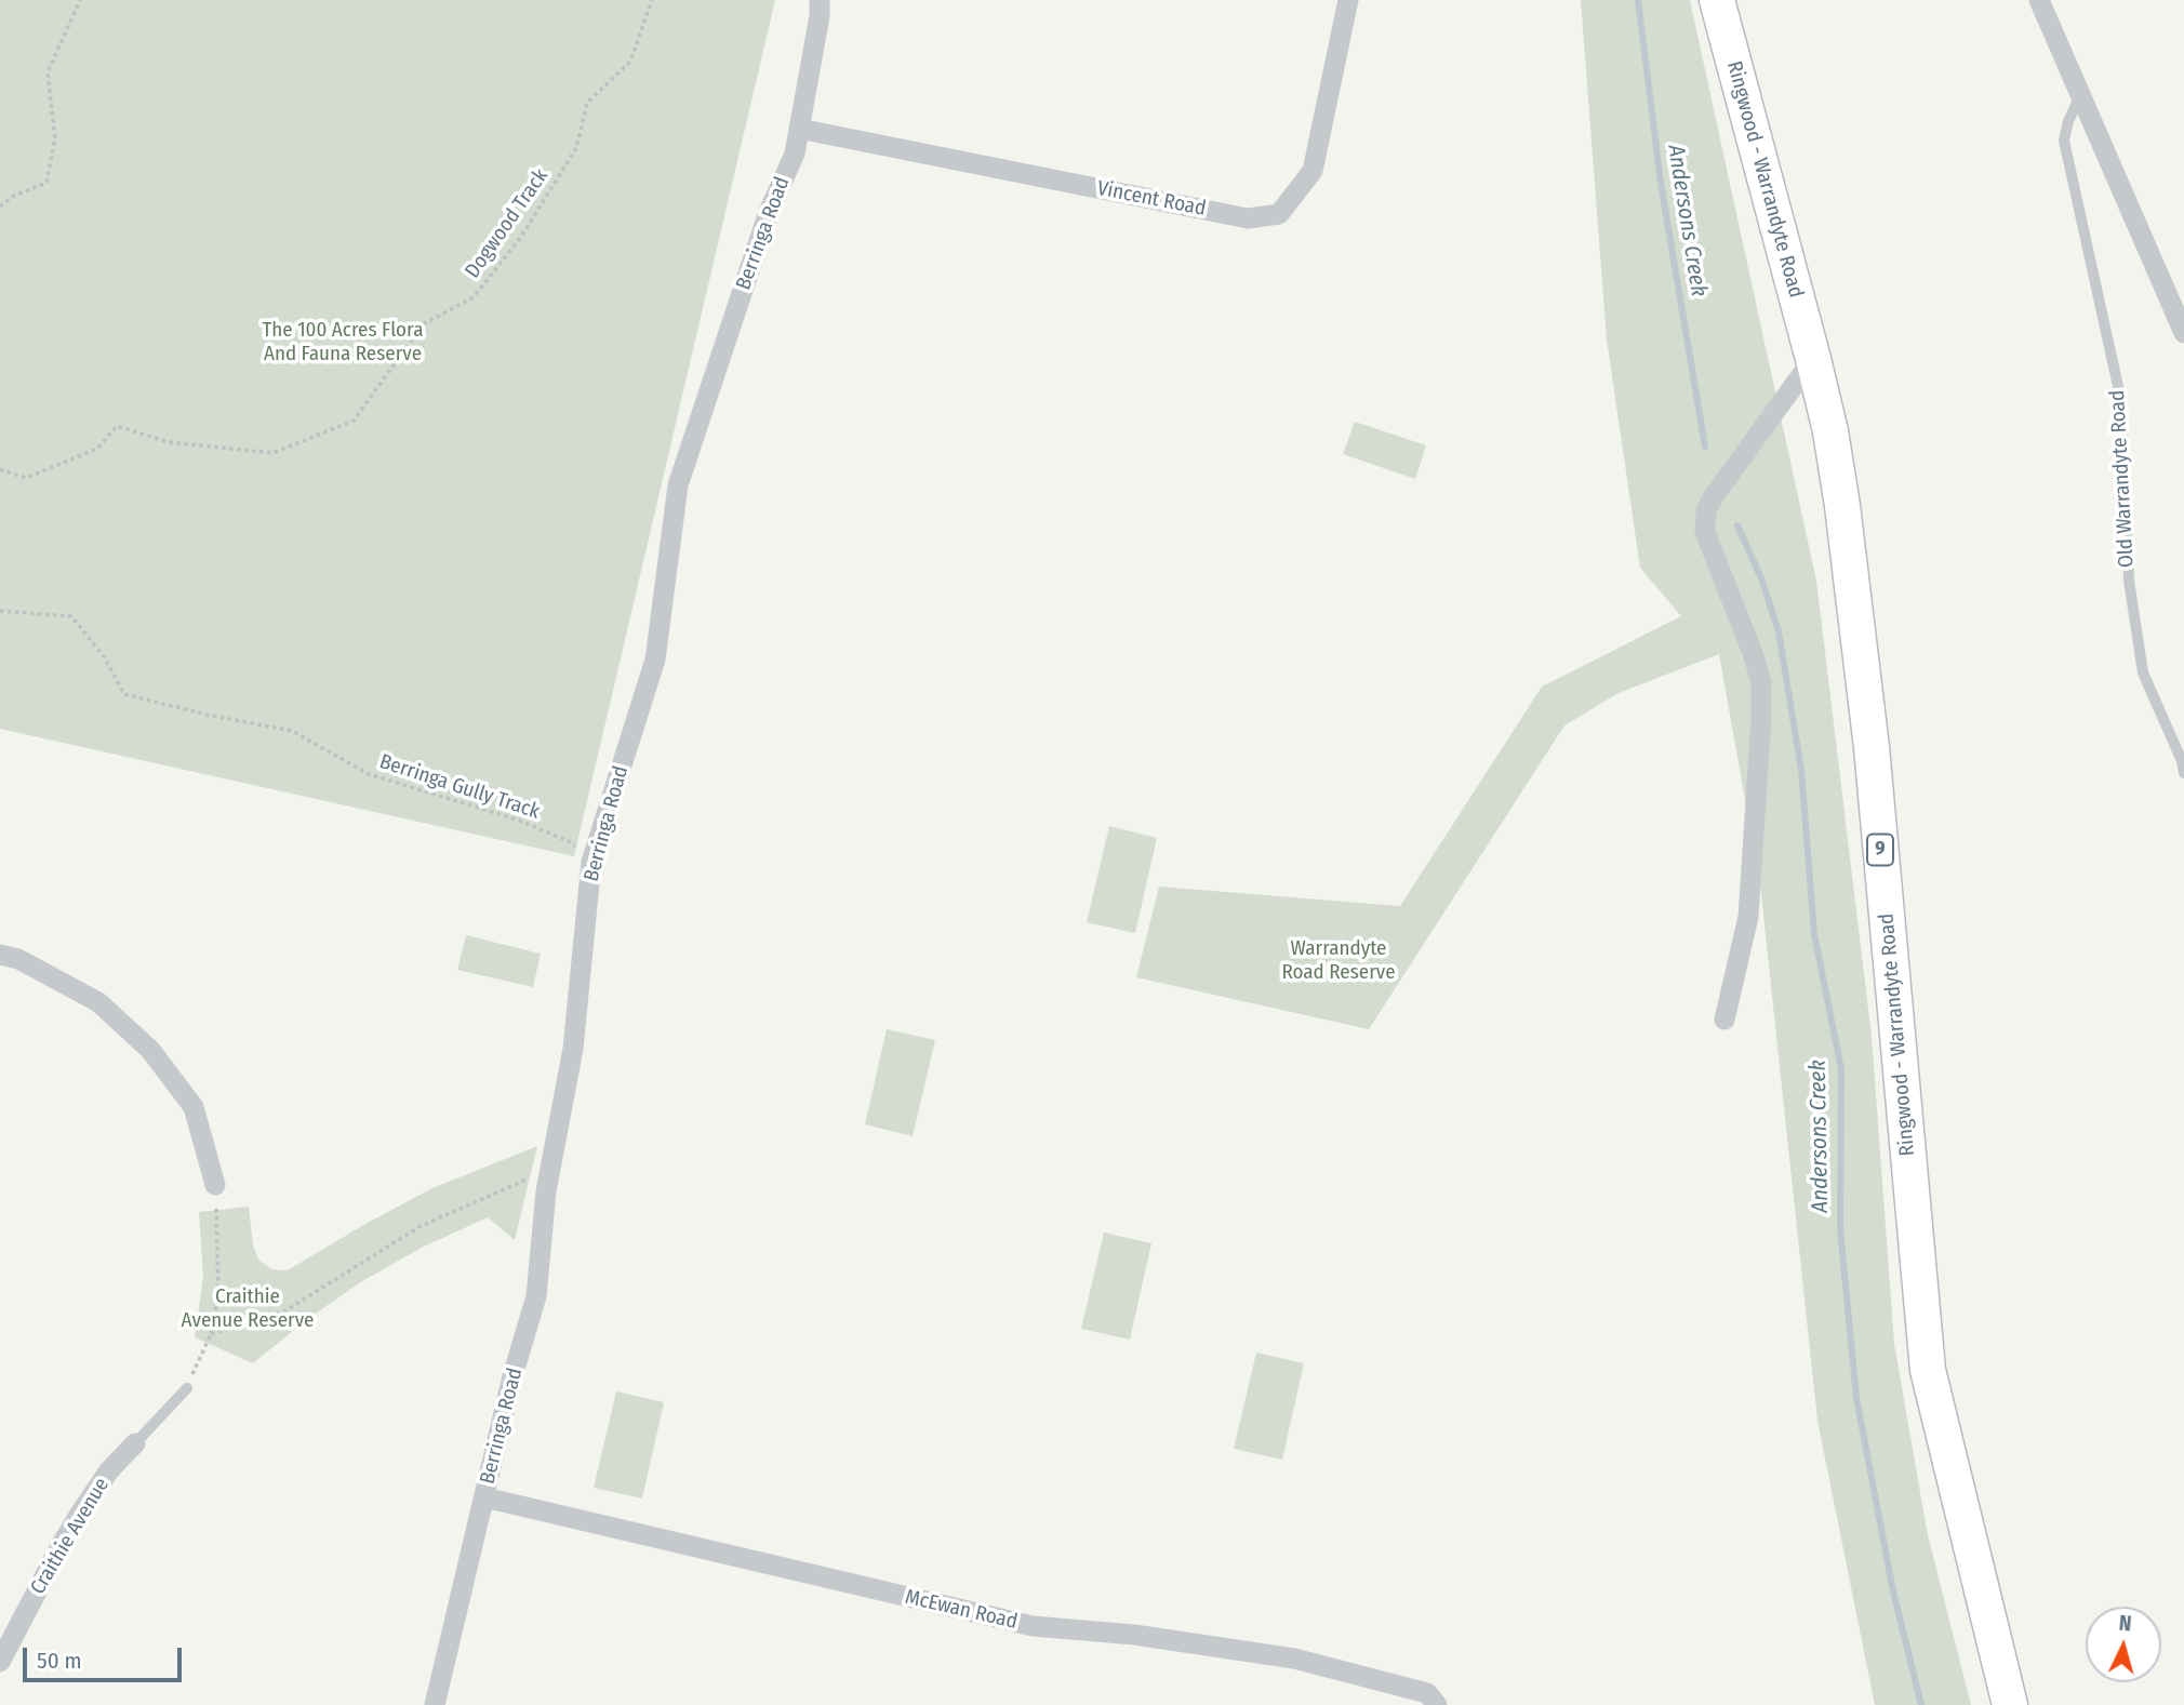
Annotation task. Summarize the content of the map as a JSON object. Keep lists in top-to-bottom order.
{
  "streets": {
    "main road": ["Ringwood - Warrandyte Road", "9"],
    "street": [
      "Vincent Road",
      "Berringa Road",
      "Craithie Avenue",
      "McEwan Road"
    ],
    "lane": ["Old Warrandyte Road"],
    "path": ["Dogwood Track", "Berringa Gully Track"]
  },
  "crossings": [
    ["Vincent Road", "Berringa Road"],
    ["Berringa Road", "Berringa Gully Track"],
    ["Berringa Road", "McEwan Road"]
  ],
  "water": ["Andersons Creek"],
  "parks": ["The 100 Acres Flora And Fauna Reserve", "Warrandyte Road Reserve", "Craithie Avenue Reserve"],
  "scale_bar": "50 m",
  "north": "top"
}
